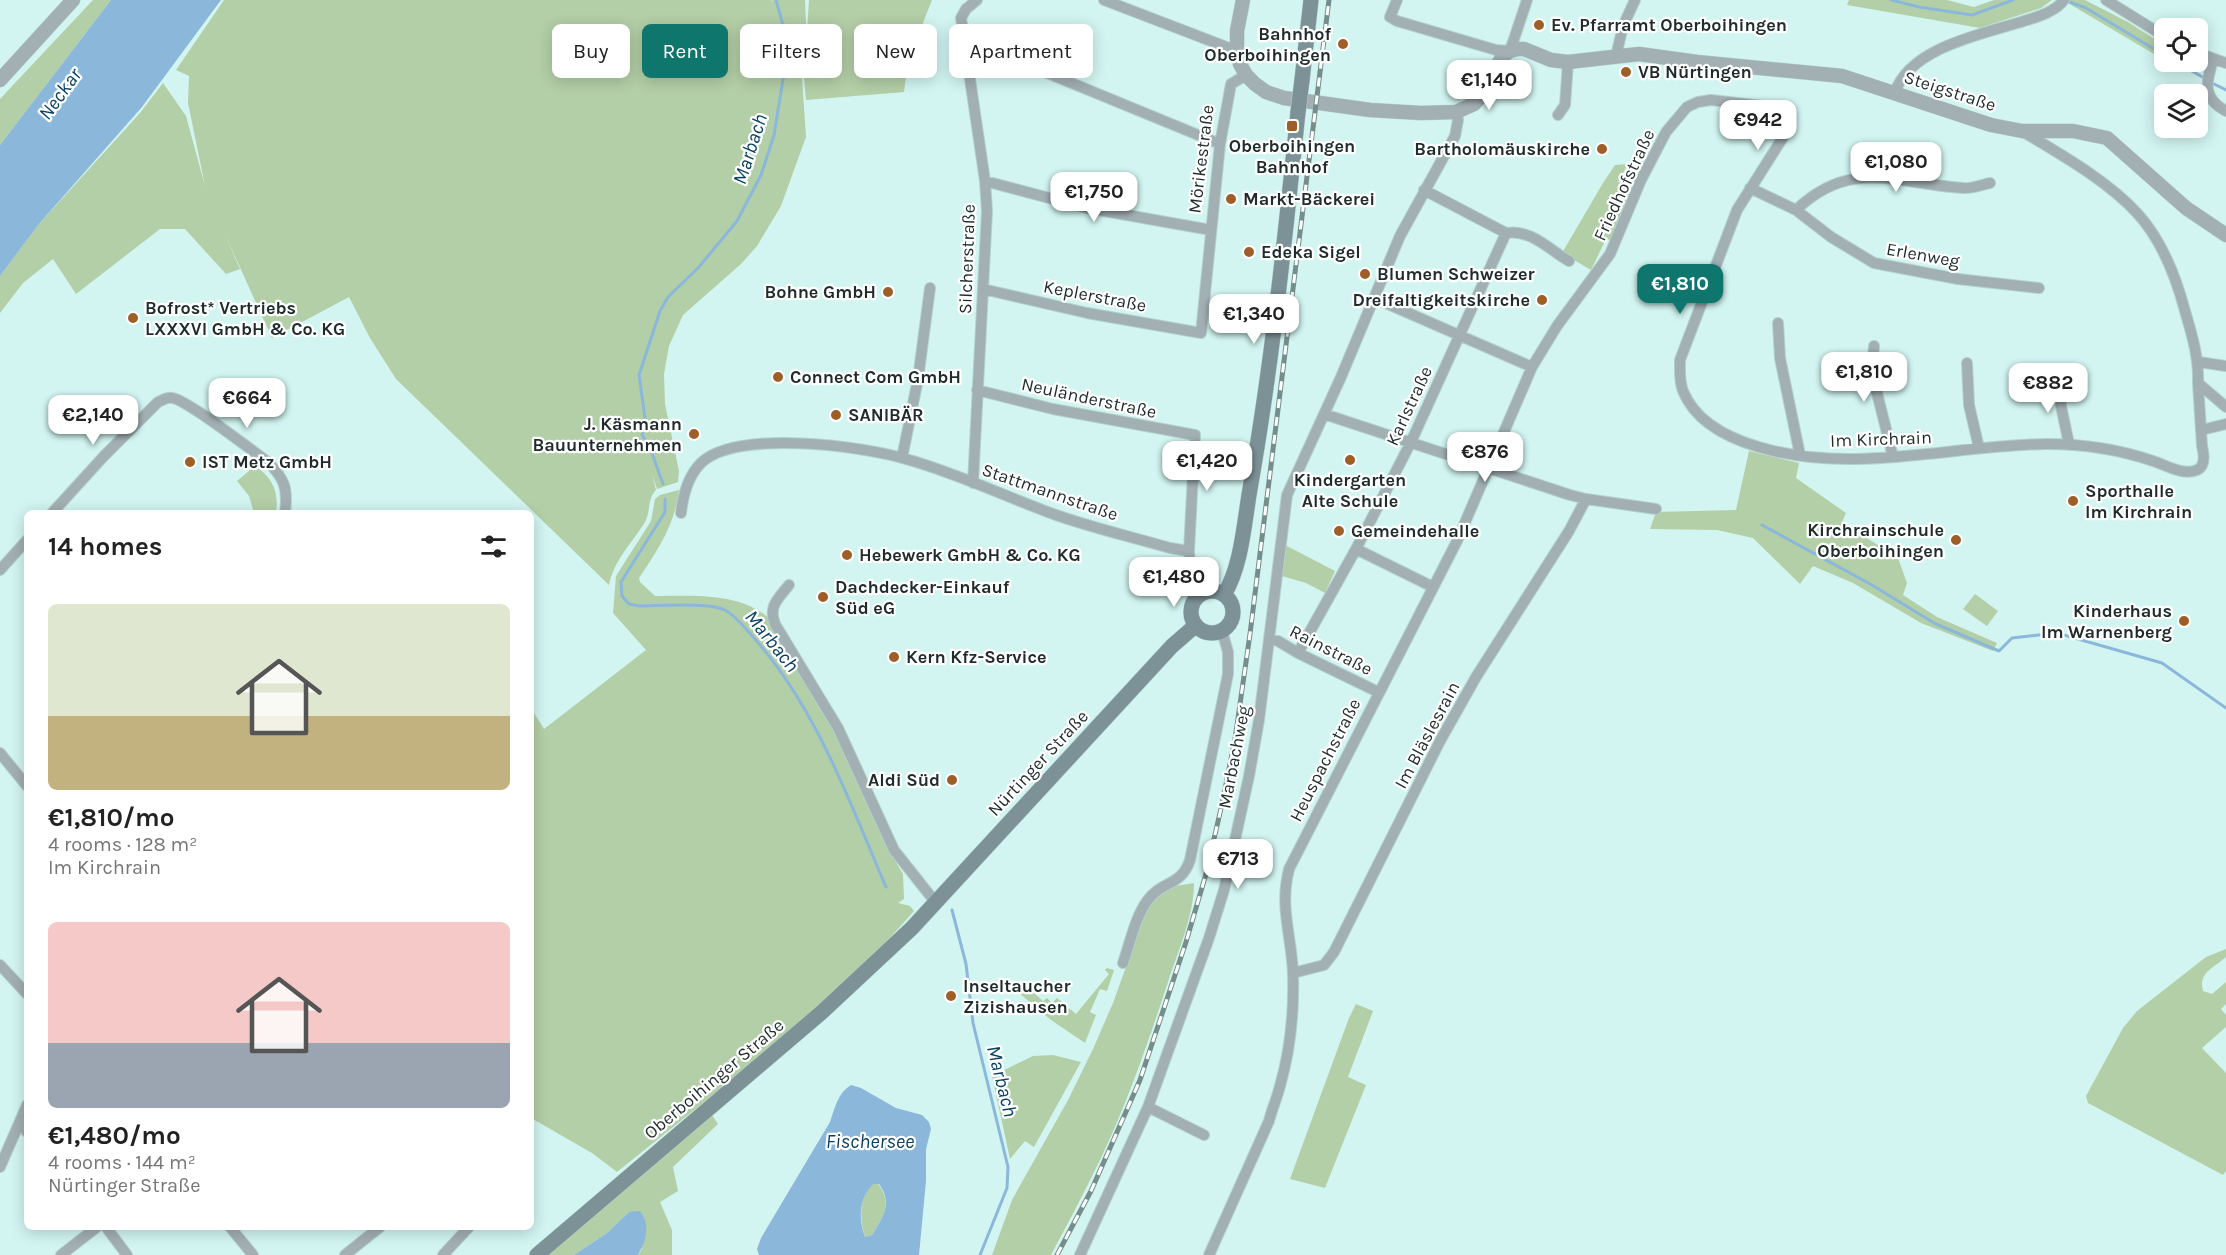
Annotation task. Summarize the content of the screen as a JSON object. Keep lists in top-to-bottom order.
{
  "streets": {
    "main road": ["Nürtinger Straße", "Oberboihinger Straße"],
    "street": [
      "Steigstraße",
      "Mörikestraße",
      "Friedhofstraße",
      "Erlenweg",
      "Silcherstraße",
      "Keplerstraße",
      "Neuländerstraße",
      "Karlstraße",
      "Im Kirchrain",
      "Stattmannstraße",
      "Rainstraße",
      "Im Bläslesrain",
      "Marbachweg",
      "Heuspachstraße"
    ]
  },
  "crossings": [
    ["Steigstraße", "Im Kirchrain"],
    ["Mörikestraße", "Keplerstraße"],
    ["Friedhofstraße", "Im Kirchrain"],
    ["Friedhofstraße", "Heuspachstraße"],
    ["Erlenweg", "Im Kirchrain"],
    ["Silcherstraße", "Keplerstraße"],
    ["Silcherstraße", "Neuländerstraße"],
    ["Silcherstraße", "Stattmannstraße"],
    ["Neuländerstraße", "Stattmannstraße"],
    ["Karlstraße", "Rainstraße"],
    ["Rainstraße", "Marbachweg"],
    ["Rainstraße", "Heuspachstraße"],
    ["Im Bläslesrain", "Heuspachstraße"],
    ["Nürtinger Straße", "Oberboihinger Straße"]
  ],
  "water": ["Neckar", "Marbach", "Fischersee"],
  "places": {
    "other": [
      "Ev. Pfarramt Oberboihingen",
      "Bahnhof Oberboihingen",
      "VB Nürtingen",
      "Bartholomäuskirche",
      "Markt-Bäckerei",
      "Edeka Sigel",
      "Blumen Schweizer",
      "Bohne GmbH",
      "Dreifaltigkeitskirche",
      "Bofrost* Vertriebs LXXXVI GmbH & Co. KG",
      "Connect Com GmbH",
      "SANIBÄR",
      "J. Käsmann Bauunternehmen",
      "Kindergarten Alte Schule",
      "IST Metz GmbH",
      "Sporthalle Im Kirchrain",
      "Gemeindehalle",
      "Kirchrainschule Oberboihingen",
      "Hebewerk GmbH & Co. KG",
      "Dachdecker-Einkauf Süd eG",
      "Kinderhaus Im Warnenberg",
      "Kern Kfz-Service",
      "Aldi Süd",
      "Inseltaucher Zizishausen"
    ],
    "transit": ["Oberboihingen Bahnhof"]
  },
  "page": {
    "chip": [
      "Buy",
      "Rent",
      "Filters",
      "New",
      "Apartment"
    ],
    "price": [
      "€1,140",
      "€942",
      "€1,080",
      "€1,750",
      "€1,810",
      "€1,340",
      "€1,810",
      "€882",
      "€664",
      "€2,140",
      "€876",
      "€1,420",
      "€1,480",
      "€713"
    ],
    "heading": "14 homes",
    "list": [
      {
        "name": "€1,810/mo",
        "note": "4 rooms · 128 m² · Im Kirchrain"
      },
      {
        "name": "€1,480/mo",
        "note": "4 rooms · 144 m² · Nürtinger Straße"
      }
    ]
  }
}
